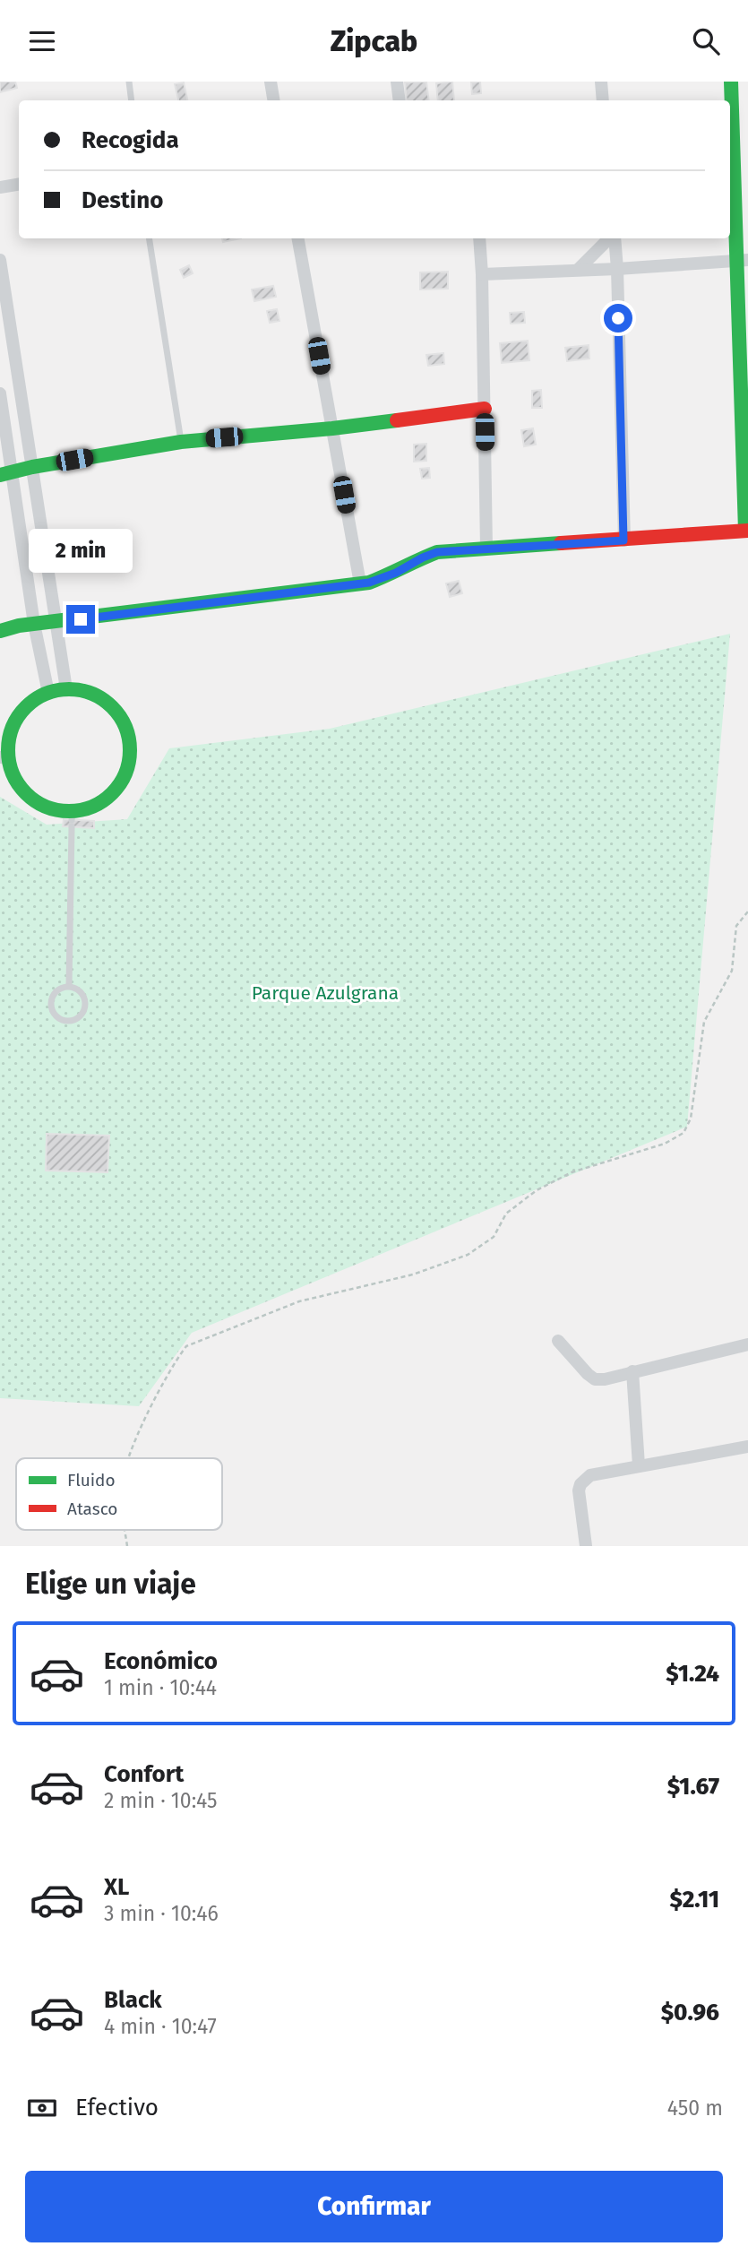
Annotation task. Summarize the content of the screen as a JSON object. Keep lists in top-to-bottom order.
{
  "parks": ["Parque Azulgrana"],
  "legend": ["Fluido", "Atasco"],
  "page": {
    "header": "Zipcab",
    "banner": ["Recogida", "Destino"],
    "bubble": "2 min",
    "heading": "Elige un viaje",
    "list": [
      {
        "name": "Económico",
        "note": "1 min · 10:44",
        "value": "$1.24"
      },
      {
        "name": "Confort",
        "note": "2 min · 10:45",
        "value": "$1.67"
      },
      {
        "name": "XL",
        "note": "3 min · 10:46",
        "value": "$2.11"
      },
      {
        "name": "Black",
        "note": "4 min · 10:47",
        "value": "$0.96"
      }
    ],
    "pay": ["Efectivo", "450 m"],
    "buttons": "Confirmar"
  }
}
